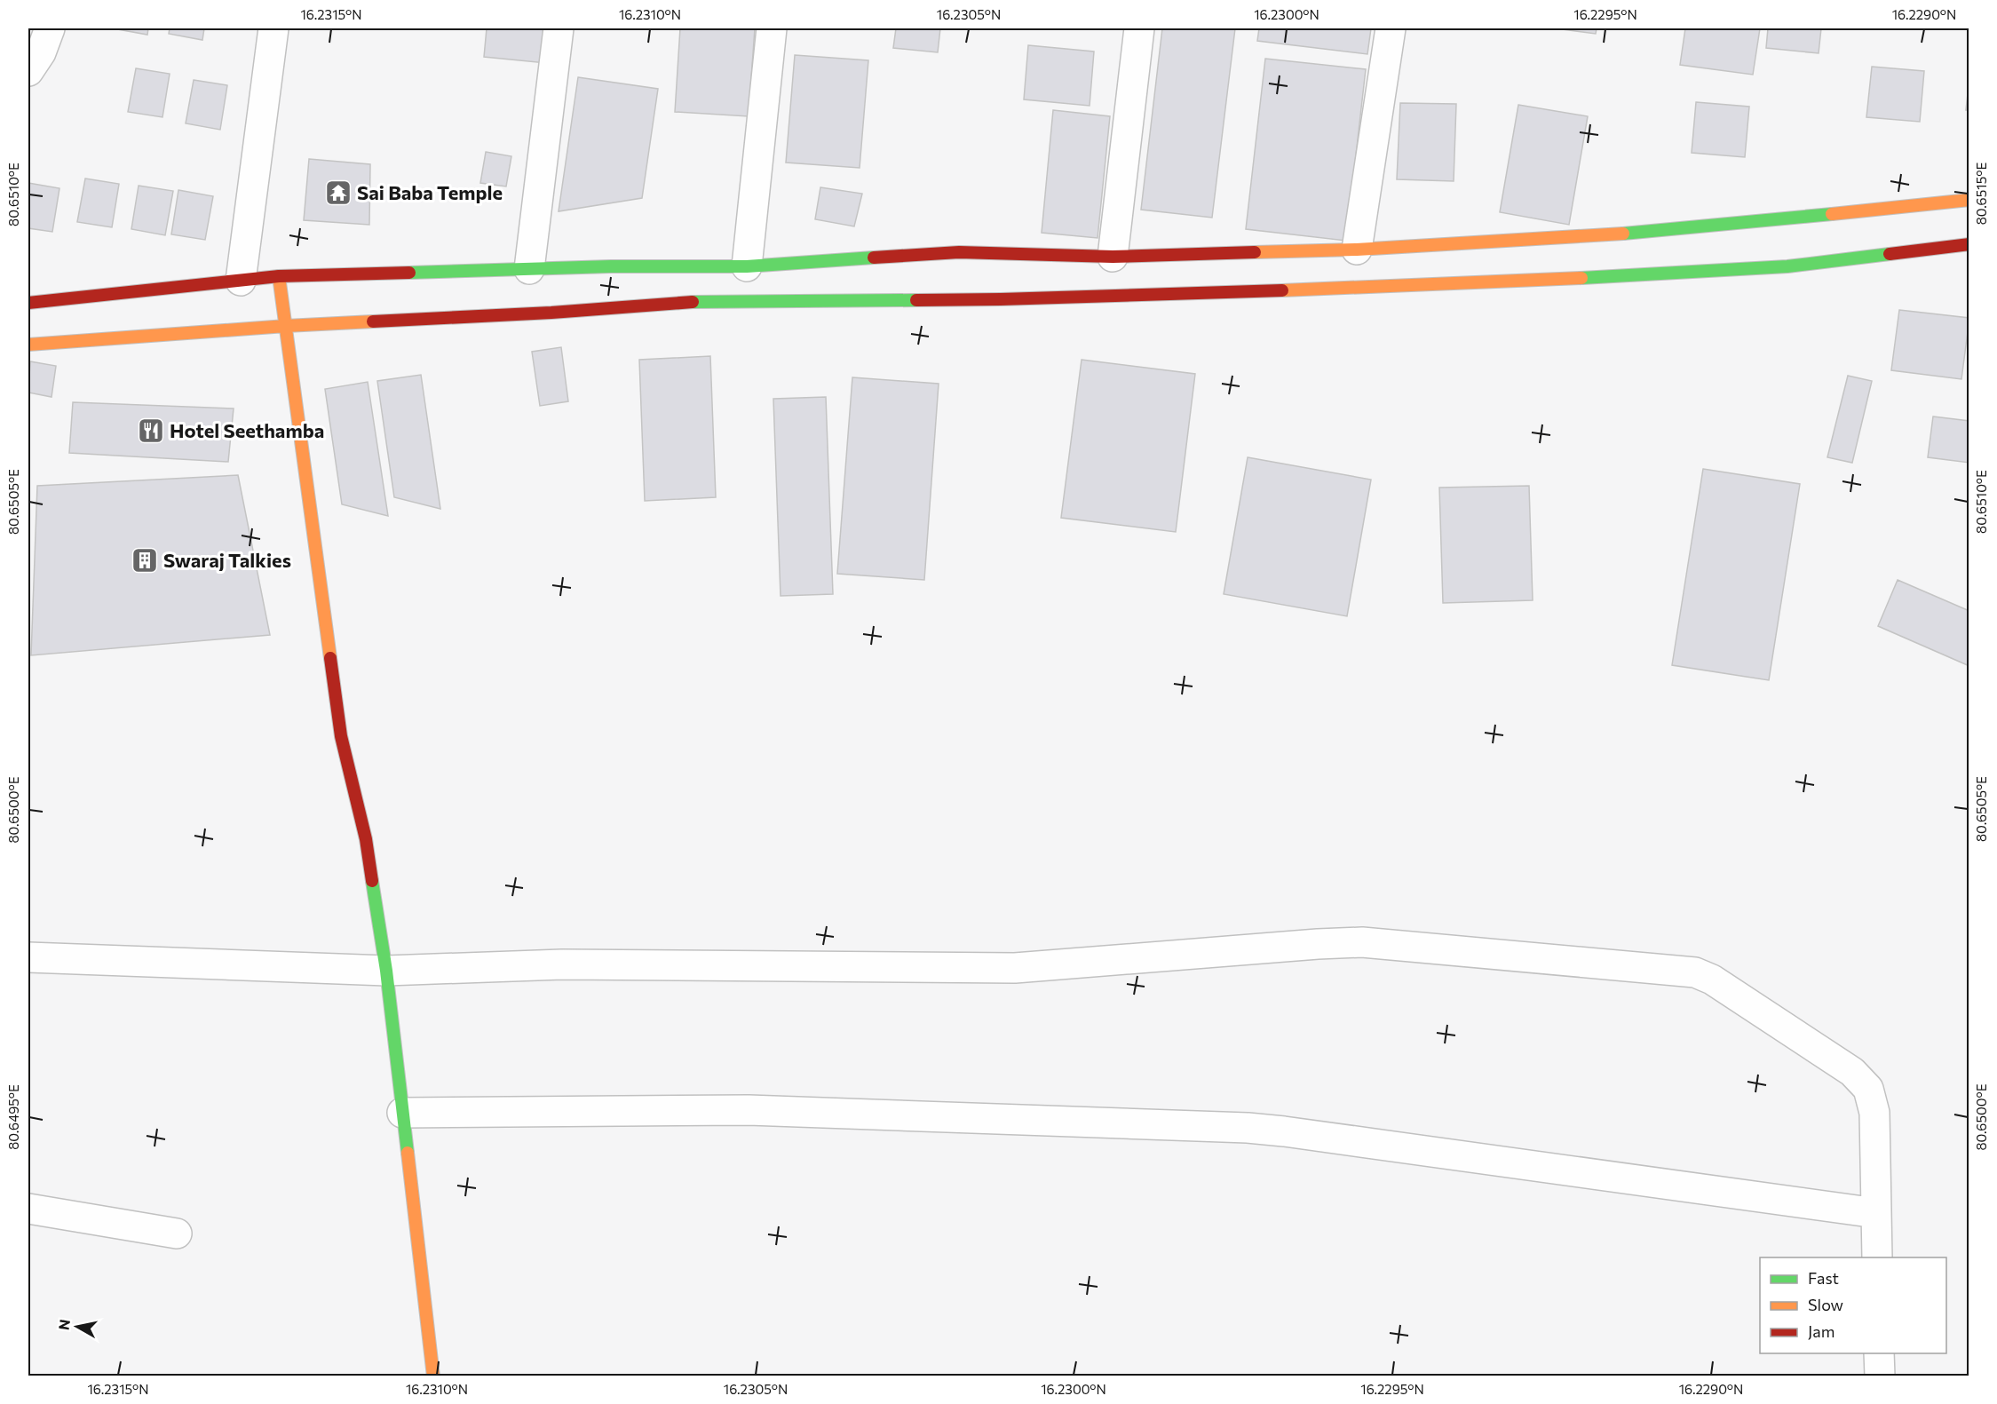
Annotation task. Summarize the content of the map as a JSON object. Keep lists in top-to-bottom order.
{
  "places": {
    "temple": ["Sai Baba Temple"],
    "restaurant": ["Hotel Seethamba"],
    "building": ["Swaraj Talkies"]
  },
  "legend": ["Fast", "Slow", "Jam"],
  "north": "left",
  "coordinates": [
    "16.2315°N",
    "16.2310°N",
    "16.2305°N",
    "16.2300°N",
    "16.2295°N",
    "16.2290°N",
    "80.6515°E",
    "80.6510°E",
    "80.6505°E",
    "80.6500°E",
    "80.6495°E"
  ]
}
